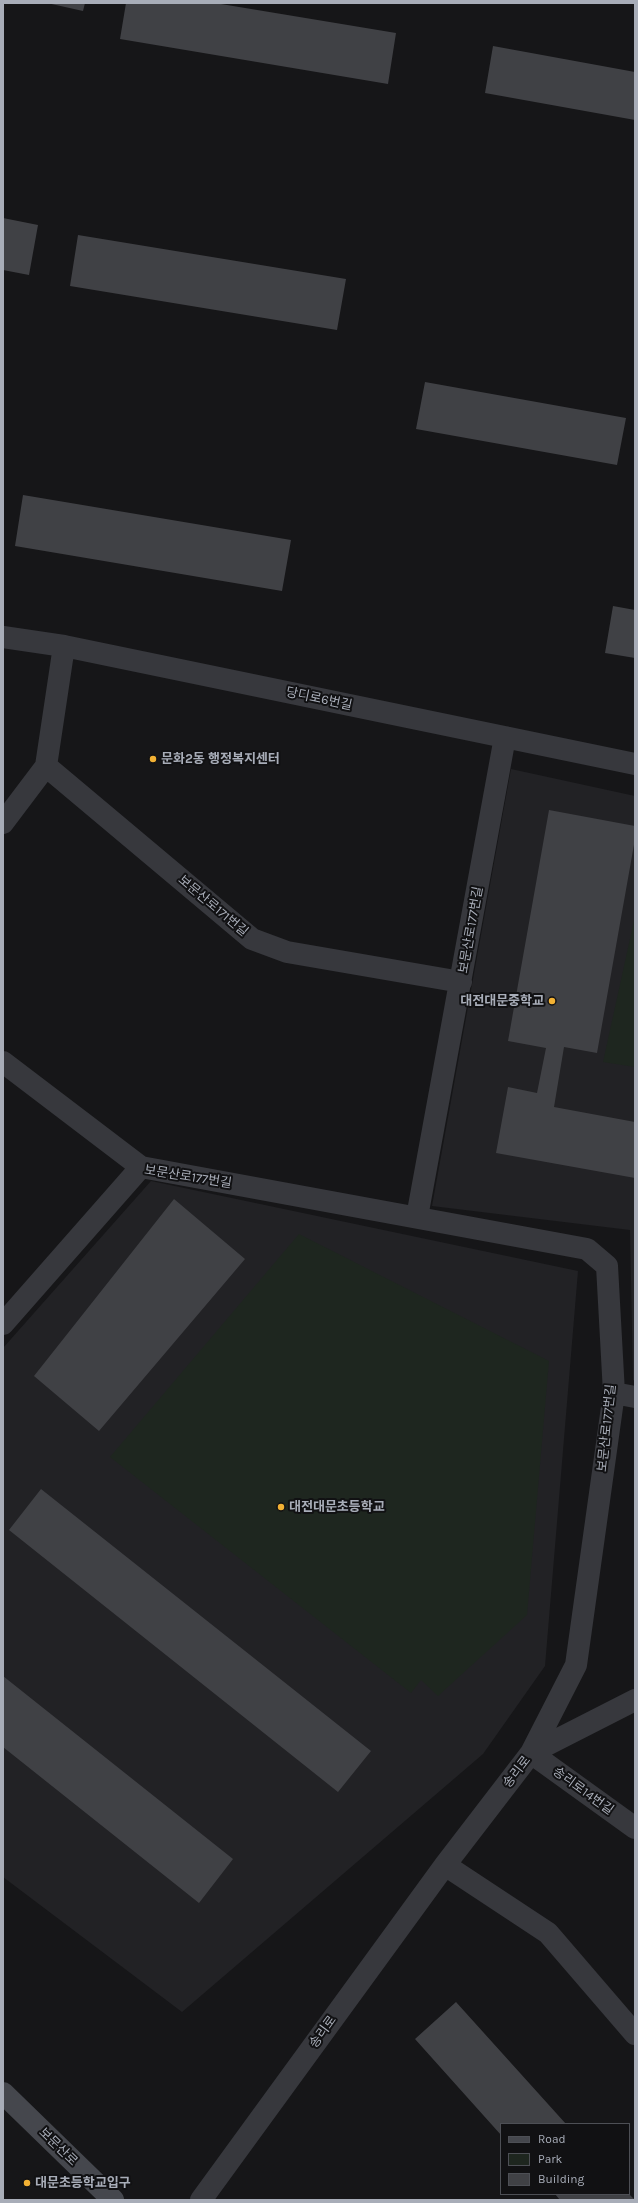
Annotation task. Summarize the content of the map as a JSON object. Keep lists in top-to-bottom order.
{
  "streets": {
    "main road": ["보문산로"],
    "street": [
      "당디로6번길",
      "보문산로171번길",
      "보문산로177번길",
      "송리로",
      "송리로14번길"
    ]
  },
  "crossings": [
    ["당디로6번길", "보문산로177번길"],
    ["보문산로171번길", "보문산로177번길"],
    ["보문산로177번길", "송리로"],
    ["보문산로177번길", "송리로14번길"],
    ["송리로", "송리로14번길"]
  ],
  "places": [
    "문화2동 행정복지센터",
    "대전대문중학교",
    "대전대문초등학교",
    "대문초등학교입구"
  ],
  "legend": ["Road", "Park", "Building"]
}
